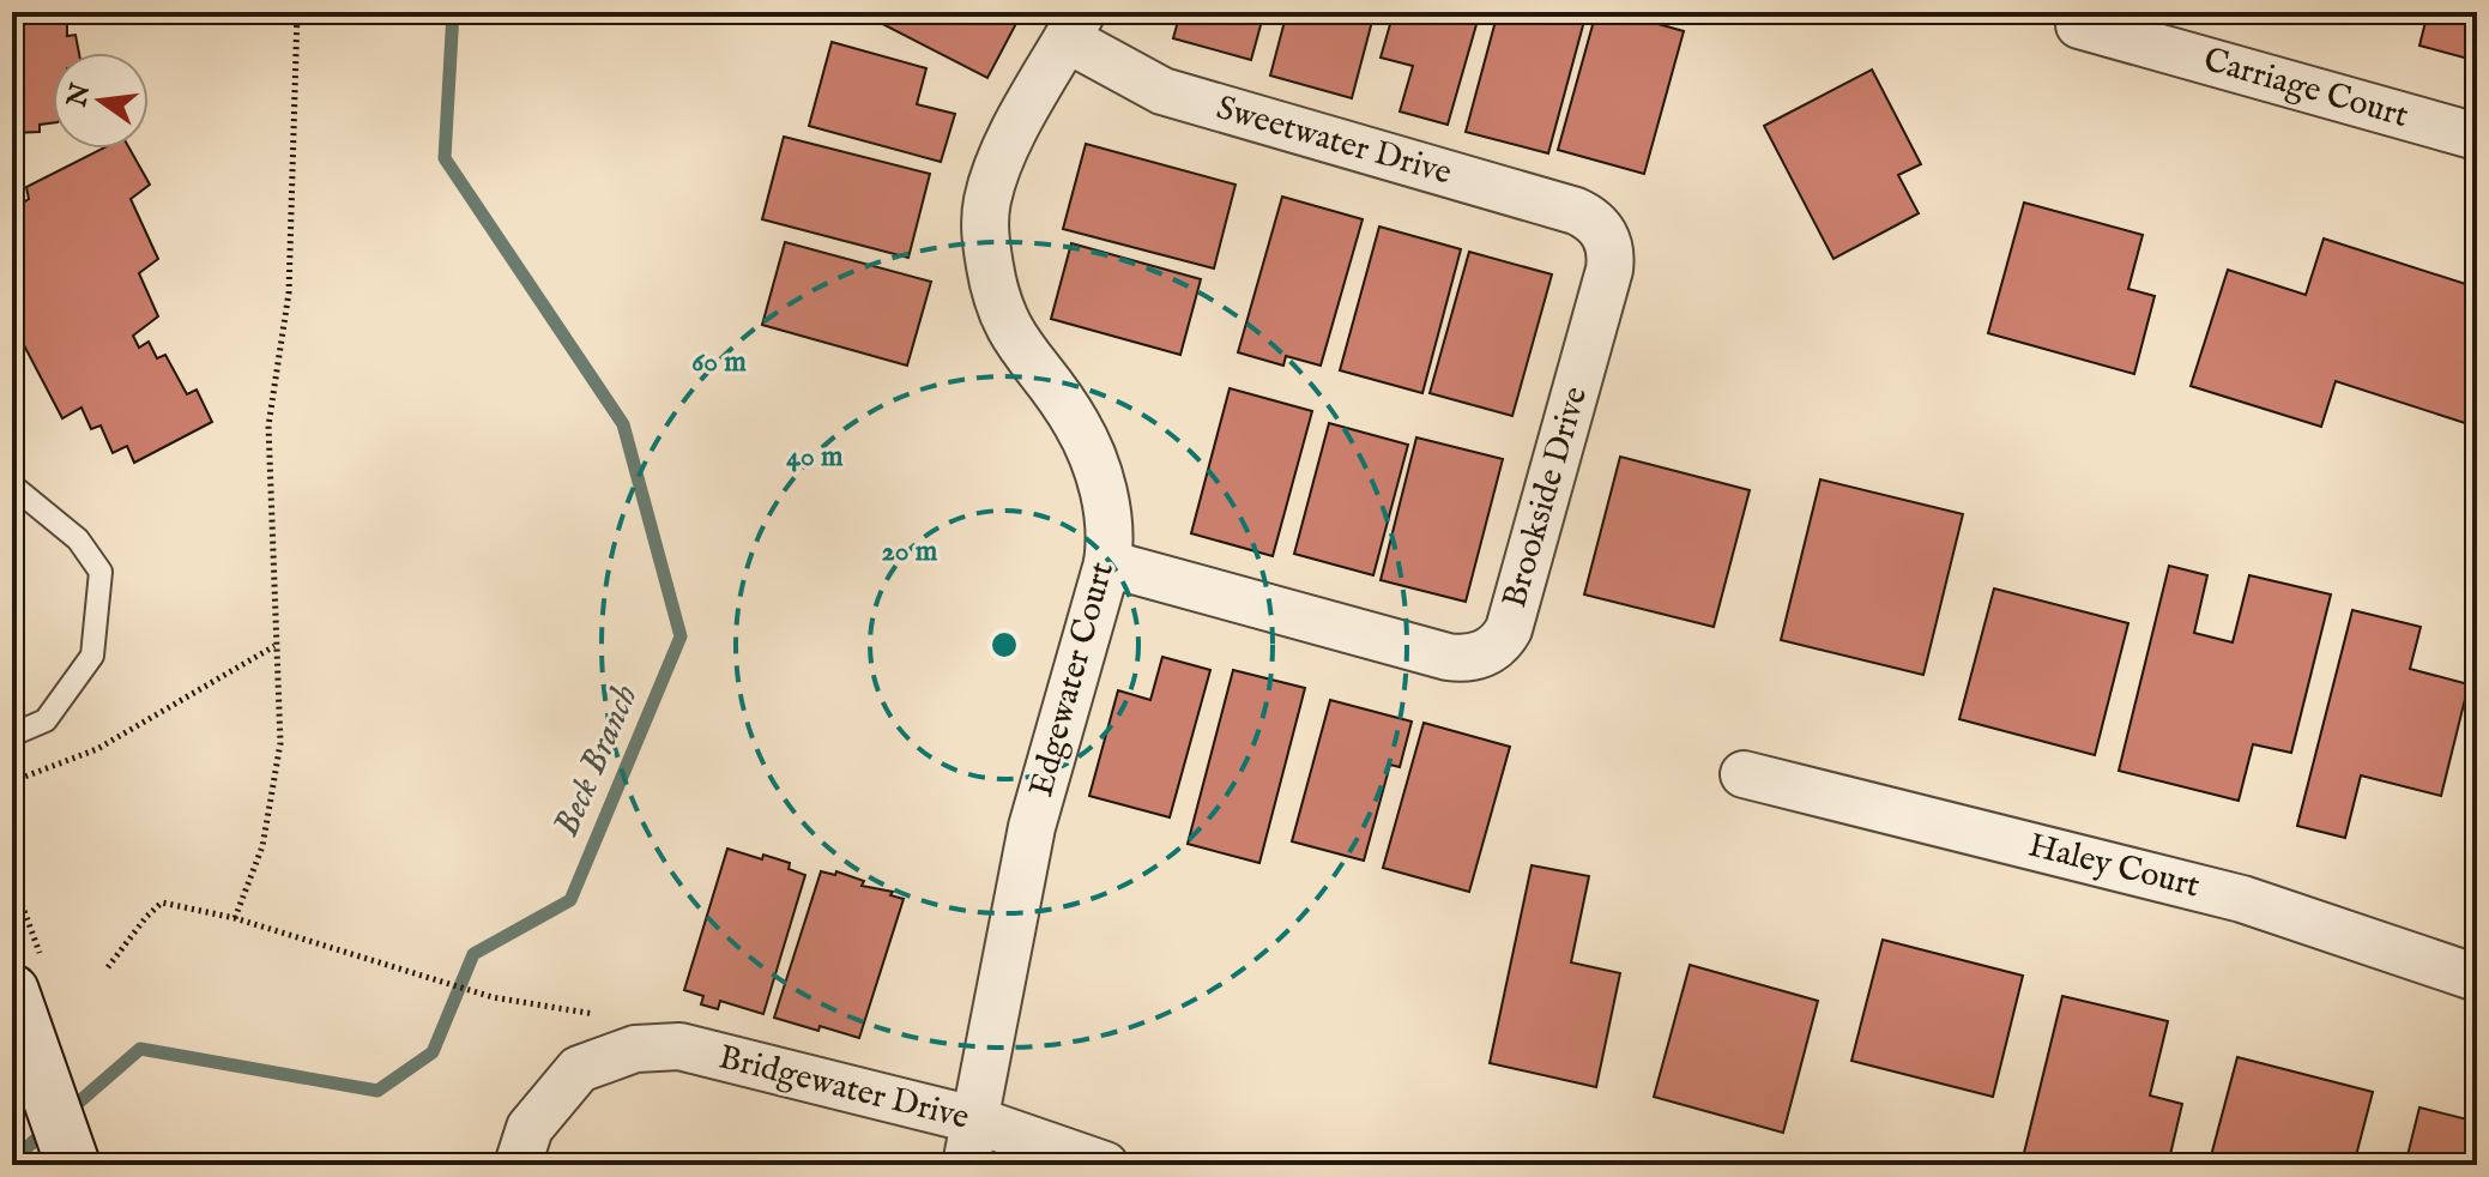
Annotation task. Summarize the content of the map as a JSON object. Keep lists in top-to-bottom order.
{
  "streets": {
    "street": [
      "Carriage Court",
      "Sweetwater Drive",
      "Brookside Drive",
      "Edgewater Court",
      "Haley Court",
      "Bridgewater Drive"
    ]
  },
  "crossings": [
    ["Sweetwater Drive", "Brookside Drive"],
    ["Sweetwater Drive", "Edgewater Court"],
    ["Brookside Drive", "Edgewater Court"],
    ["Edgewater Court", "Bridgewater Drive"]
  ],
  "water": ["Beck Branch"],
  "north": "left",
  "rings": ["60 m", "40 m", "20 m"]
}
